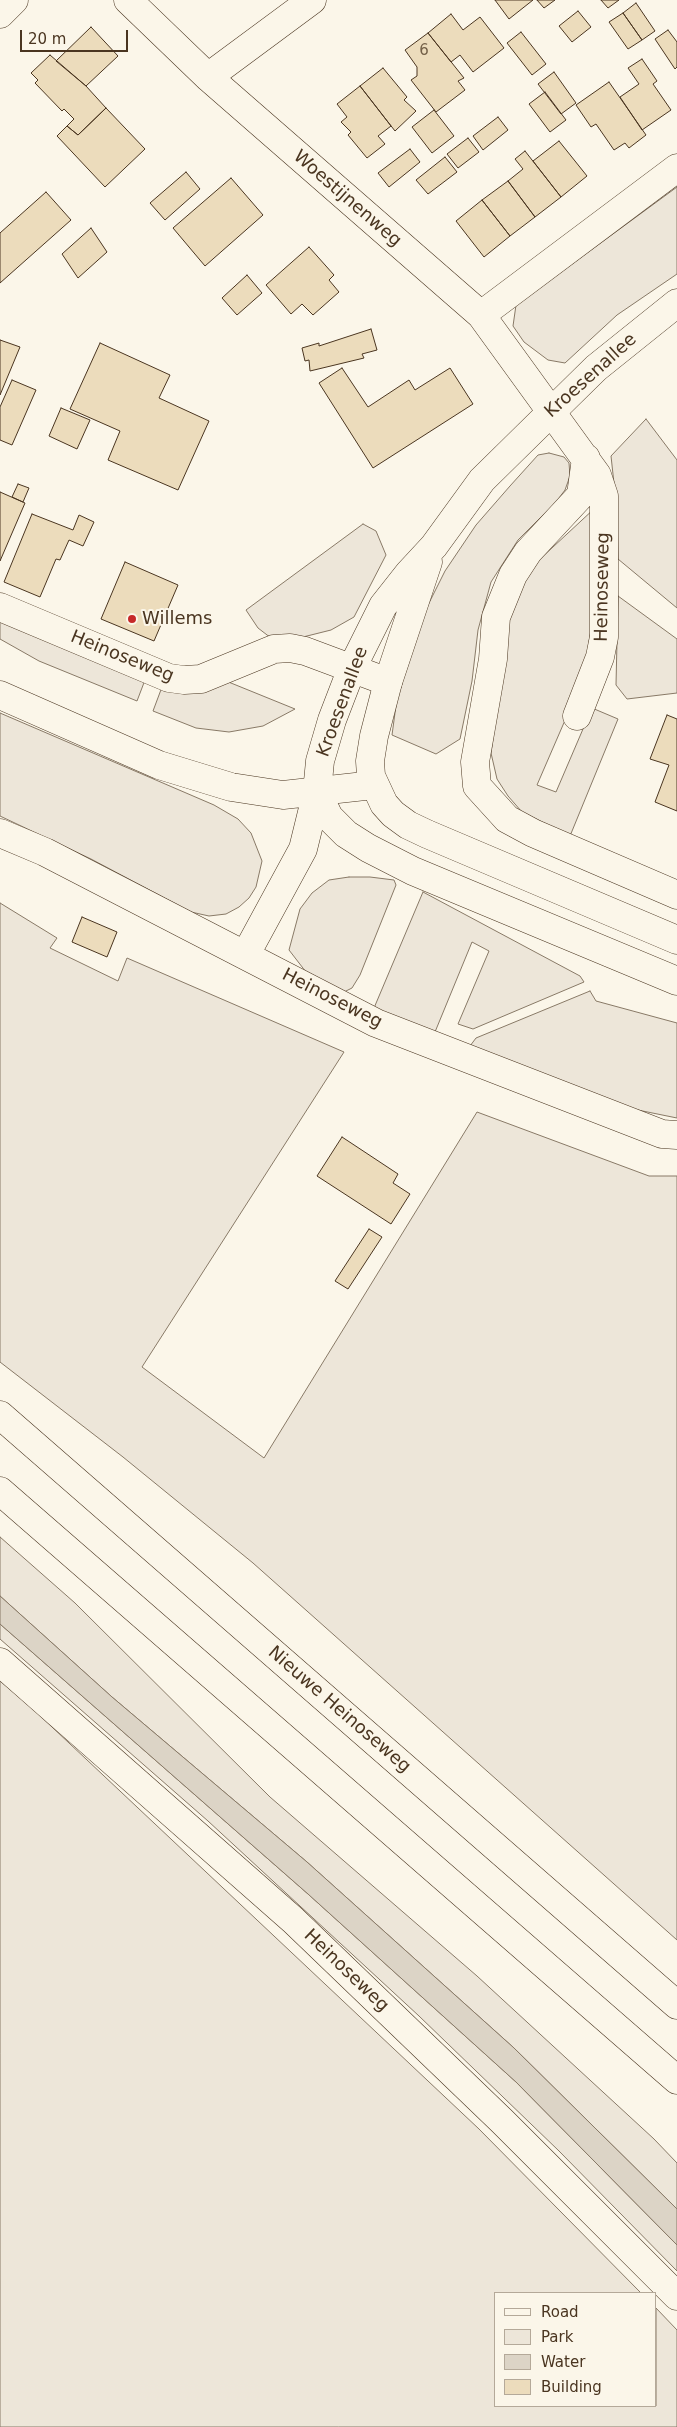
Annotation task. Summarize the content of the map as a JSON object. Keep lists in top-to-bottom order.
{
  "streets": {
    "main road": [
      "Woestijnenweg",
      "Kroesenallee",
      "Heinoseweg",
      "Nieuwe Heinoseweg"
    ]
  },
  "crossings": [
    ["Woestijnenweg", "Kroesenallee"],
    ["Woestijnenweg", "Heinoseweg"],
    ["Kroesenallee", "Heinoseweg"]
  ],
  "places": ["Willems"],
  "house_numbers": ["6"],
  "legend": [
    "Road",
    "Park",
    "Water",
    "Building"
  ],
  "scale_bar": "20 m"
}
